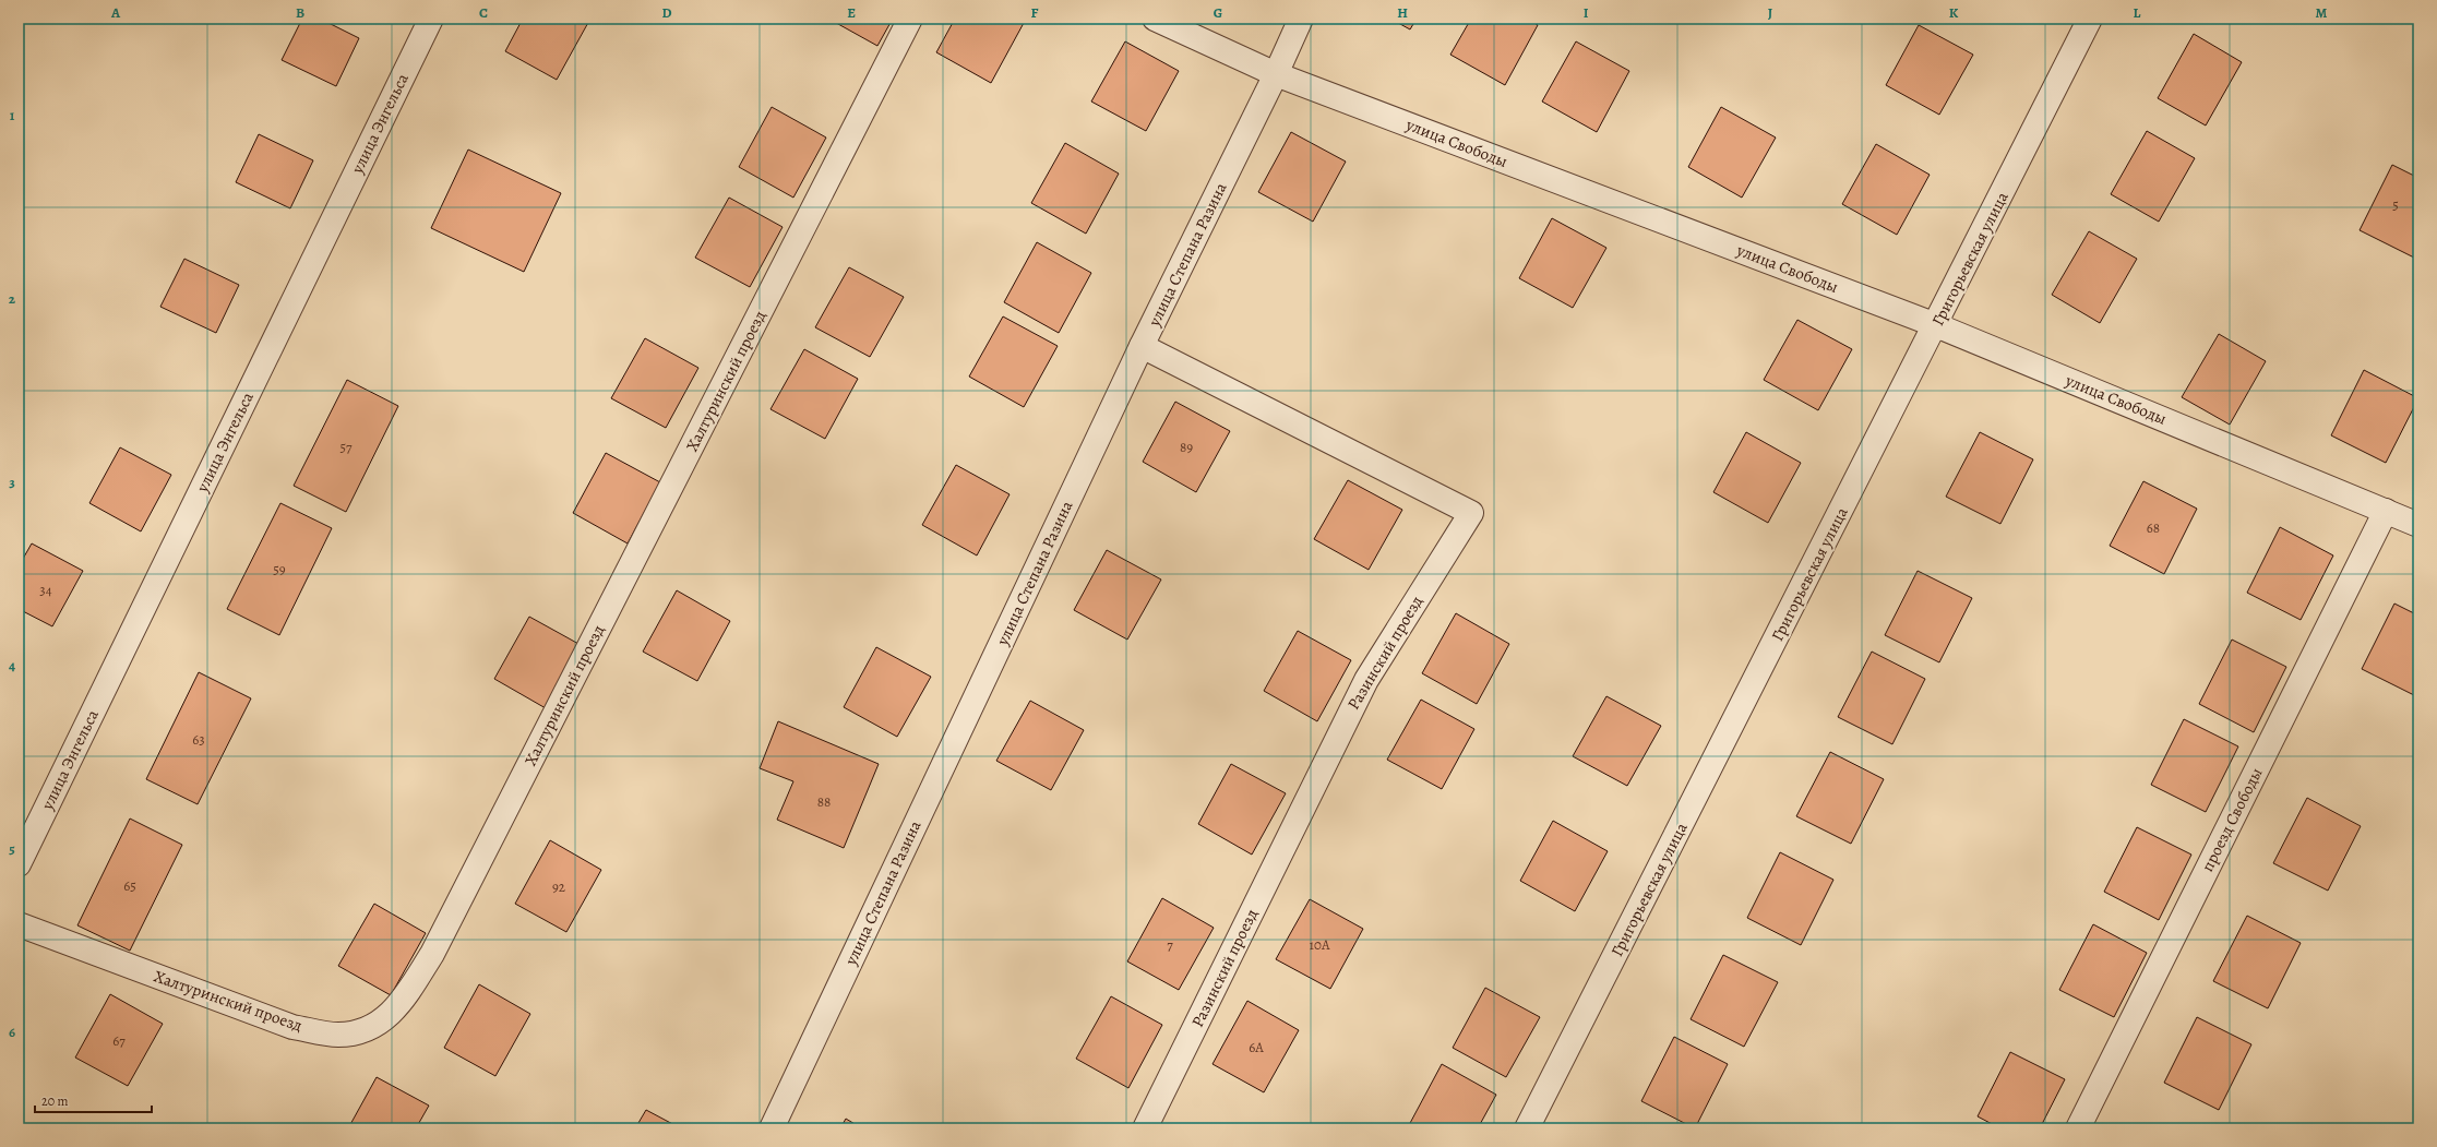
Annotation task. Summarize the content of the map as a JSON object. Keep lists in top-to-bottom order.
{
  "streets": {
    "street": [
      "улица Энгельса",
      "улица Свободы",
      "улица Степана Разина",
      "Григорьевская улица",
      "Халтуринский проезд",
      "Разинский проезд",
      "проезд Свободы"
    ]
  },
  "crossings": [
    ["улица Свободы", "улица Степана Разина"],
    ["улица Свободы", "Григорьевская улица"],
    ["улица Свободы", "проезд Свободы"],
    ["улица Степана Разина", "Разинский проезд"]
  ],
  "house_numbers": [
    "5",
    "57",
    "89",
    "68",
    "59",
    "34",
    "63",
    "88",
    "65",
    "92",
    "7",
    "10А",
    "67",
    "6А"
  ],
  "scale_bar": "20 m",
  "grid": {
    "columns": [
      "A",
      "B",
      "C",
      "D",
      "E",
      "F",
      "G",
      "H",
      "I",
      "J",
      "K",
      "L",
      "M"
    ],
    "rows": [
      "1",
      "2",
      "3",
      "4",
      "5",
      "6"
    ]
  }
}
